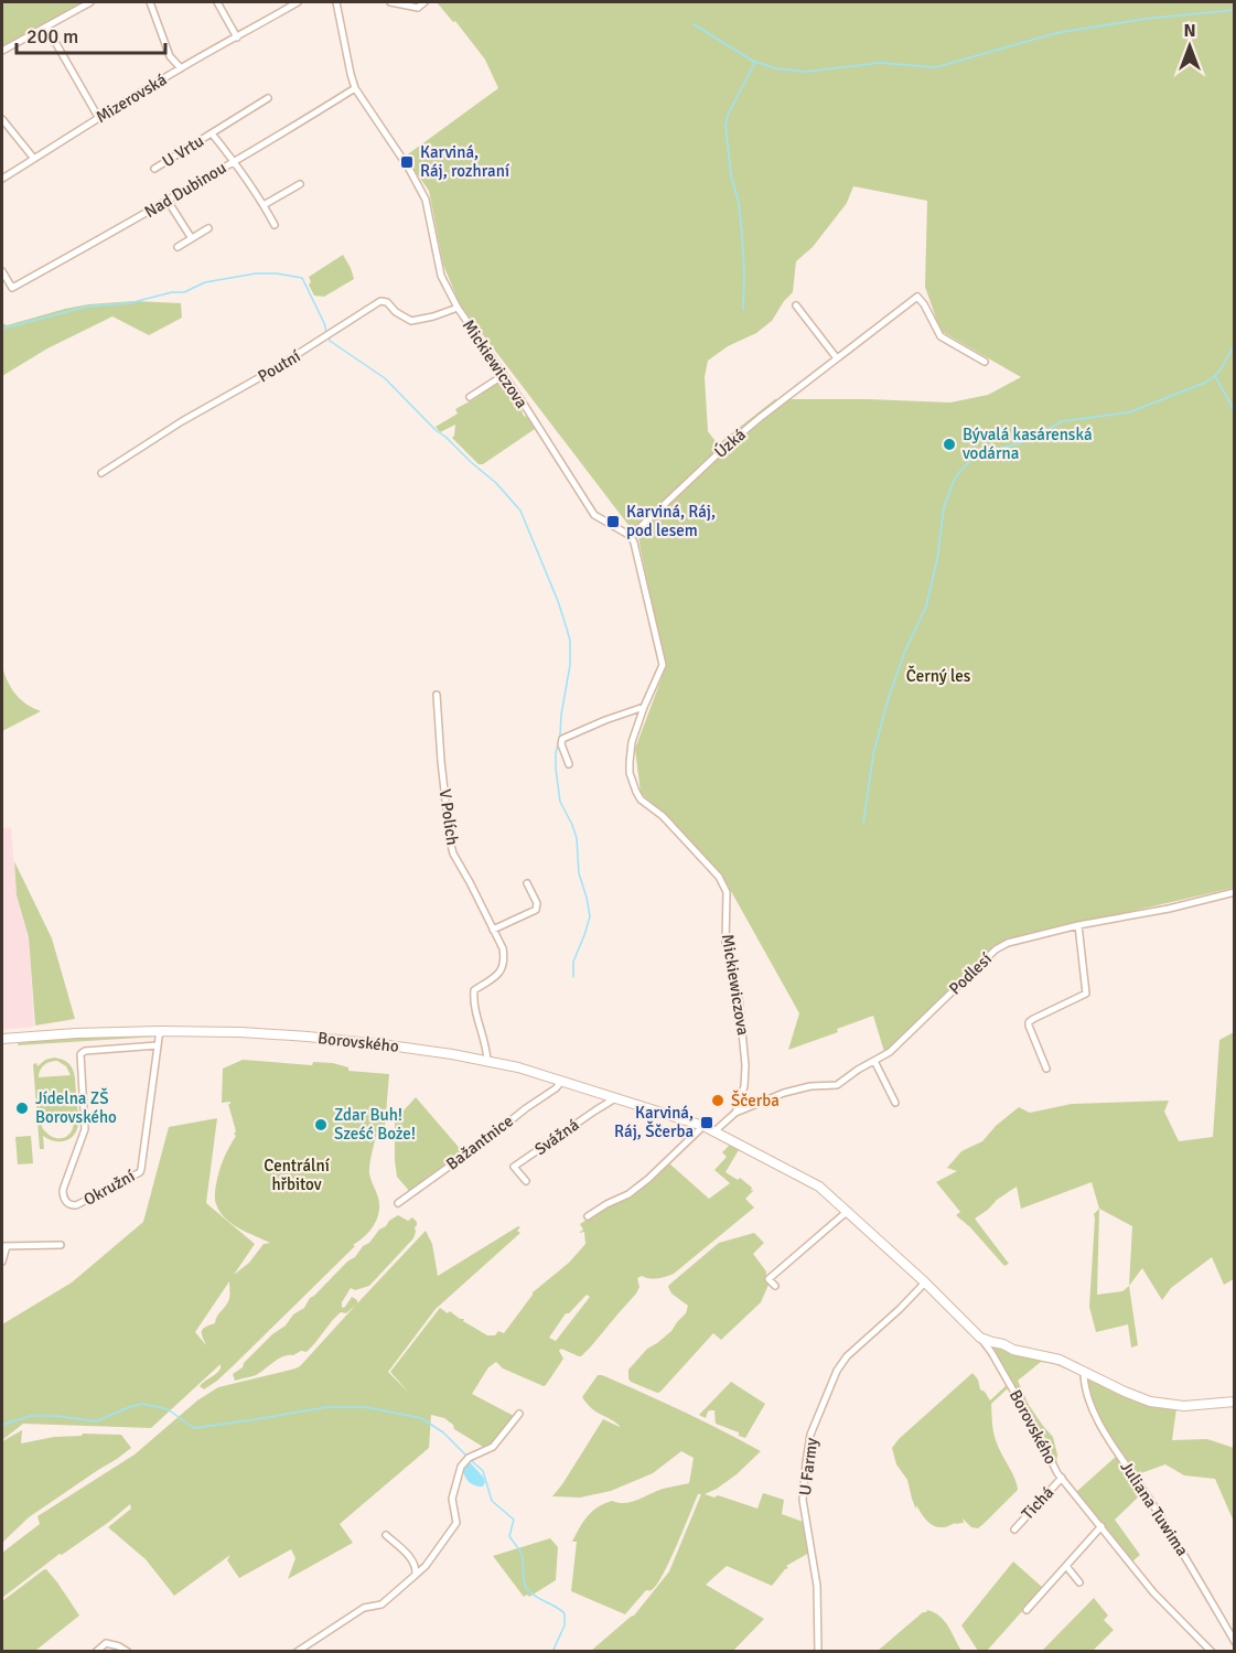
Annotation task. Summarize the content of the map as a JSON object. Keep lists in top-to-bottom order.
{
  "streets": {
    "main road": ["Borovského"],
    "street": [
      "Mizerovská",
      "U Vrtu",
      "Nad Dubinou",
      "Mickiewiczova",
      "Poutní",
      "Úzká",
      "V Polích",
      "Podlesí",
      "Svážná",
      "Bažantnice",
      "Okružní",
      "U Farmy",
      "Tichá",
      "Juliana Tuwima"
    ]
  },
  "crossings": [
    ["U Vrtu", "Nad Dubinou"],
    ["Nad Dubinou", "Mickiewiczova"],
    ["Mickiewiczova", "Poutní"],
    ["Mickiewiczova", "Úzká"],
    ["Mickiewiczova", "Podlesí"],
    ["V Polích", "Borovského"],
    ["Borovského", "Svážná"],
    ["Borovského", "Bažantnice"],
    ["Borovského", "Okružní"],
    ["Borovského", "U Farmy"],
    ["Borovského", "Tichá"]
  ],
  "parks": ["Černý les", "Centrální hřbitov"],
  "places": {
    "transit": ["Karviná, Ráj, rozhraní", "Karviná, Ráj, pod lesem", "Karviná, Ráj, Ščerba"],
    "other": [
      "Bývalá kasárenská vodárna",
      "Ščerba",
      "Jídelna ZŠ Borovského",
      "Zdar Buh! Sześć Boże!"
    ]
  },
  "scale_bar": "200 m",
  "north": "top"
}
